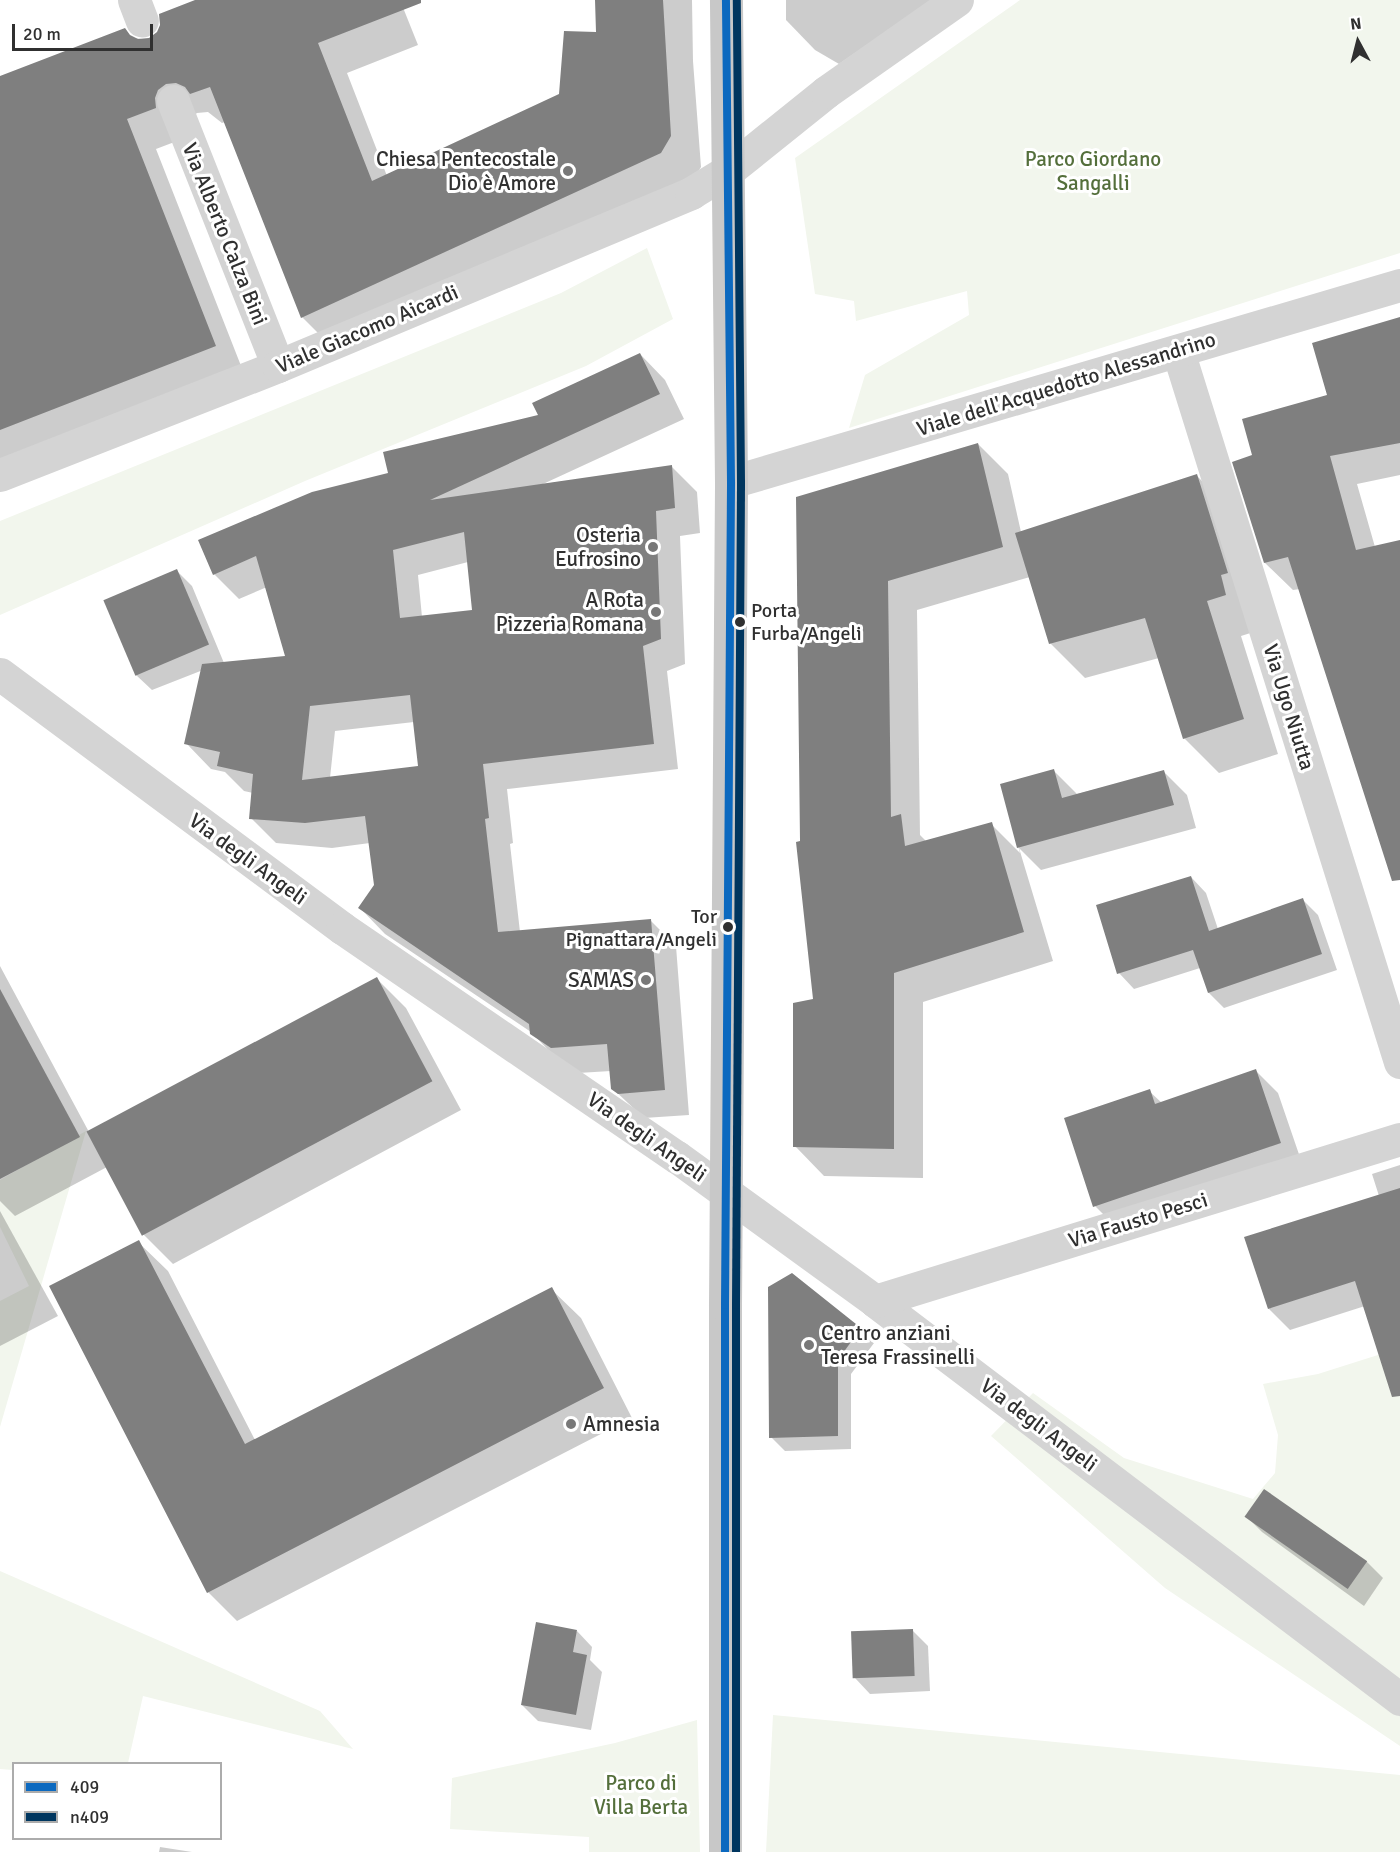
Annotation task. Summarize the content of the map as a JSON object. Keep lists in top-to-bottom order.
{
  "streets": {
    "street": [
      "Via Alberto Calza Bini",
      "Viale Giacomo Aicardi",
      "Viale dell'Acquedotto Alessandrino",
      "Via Ugo Niutta",
      "Via degli Angeli",
      "Via Fausto Pesci"
    ]
  },
  "crossings": [
    ["Via Alberto Calza Bini", "Viale Giacomo Aicardi"],
    ["Viale dell'Acquedotto Alessandrino", "Via Ugo Niutta"],
    ["Via degli Angeli", "Via Fausto Pesci"]
  ],
  "parks": ["Parco Giordano Sangalli", "Parco di Villa Berta"],
  "places": [
    "Chiesa Pentecostale Dio è Amore",
    "Osteria Eufrosino",
    "A Rota Pizzeria Romana",
    "Porta Furba/Angeli",
    "Tor Pignattara/Angeli",
    "SAMAS",
    "Centro anziani Teresa Frassinelli",
    "Amnesia"
  ],
  "lines": ["transit line 409", "transit line n409"],
  "legend": ["409", "n409"],
  "scale_bar": "20 m",
  "north": "top"
}
